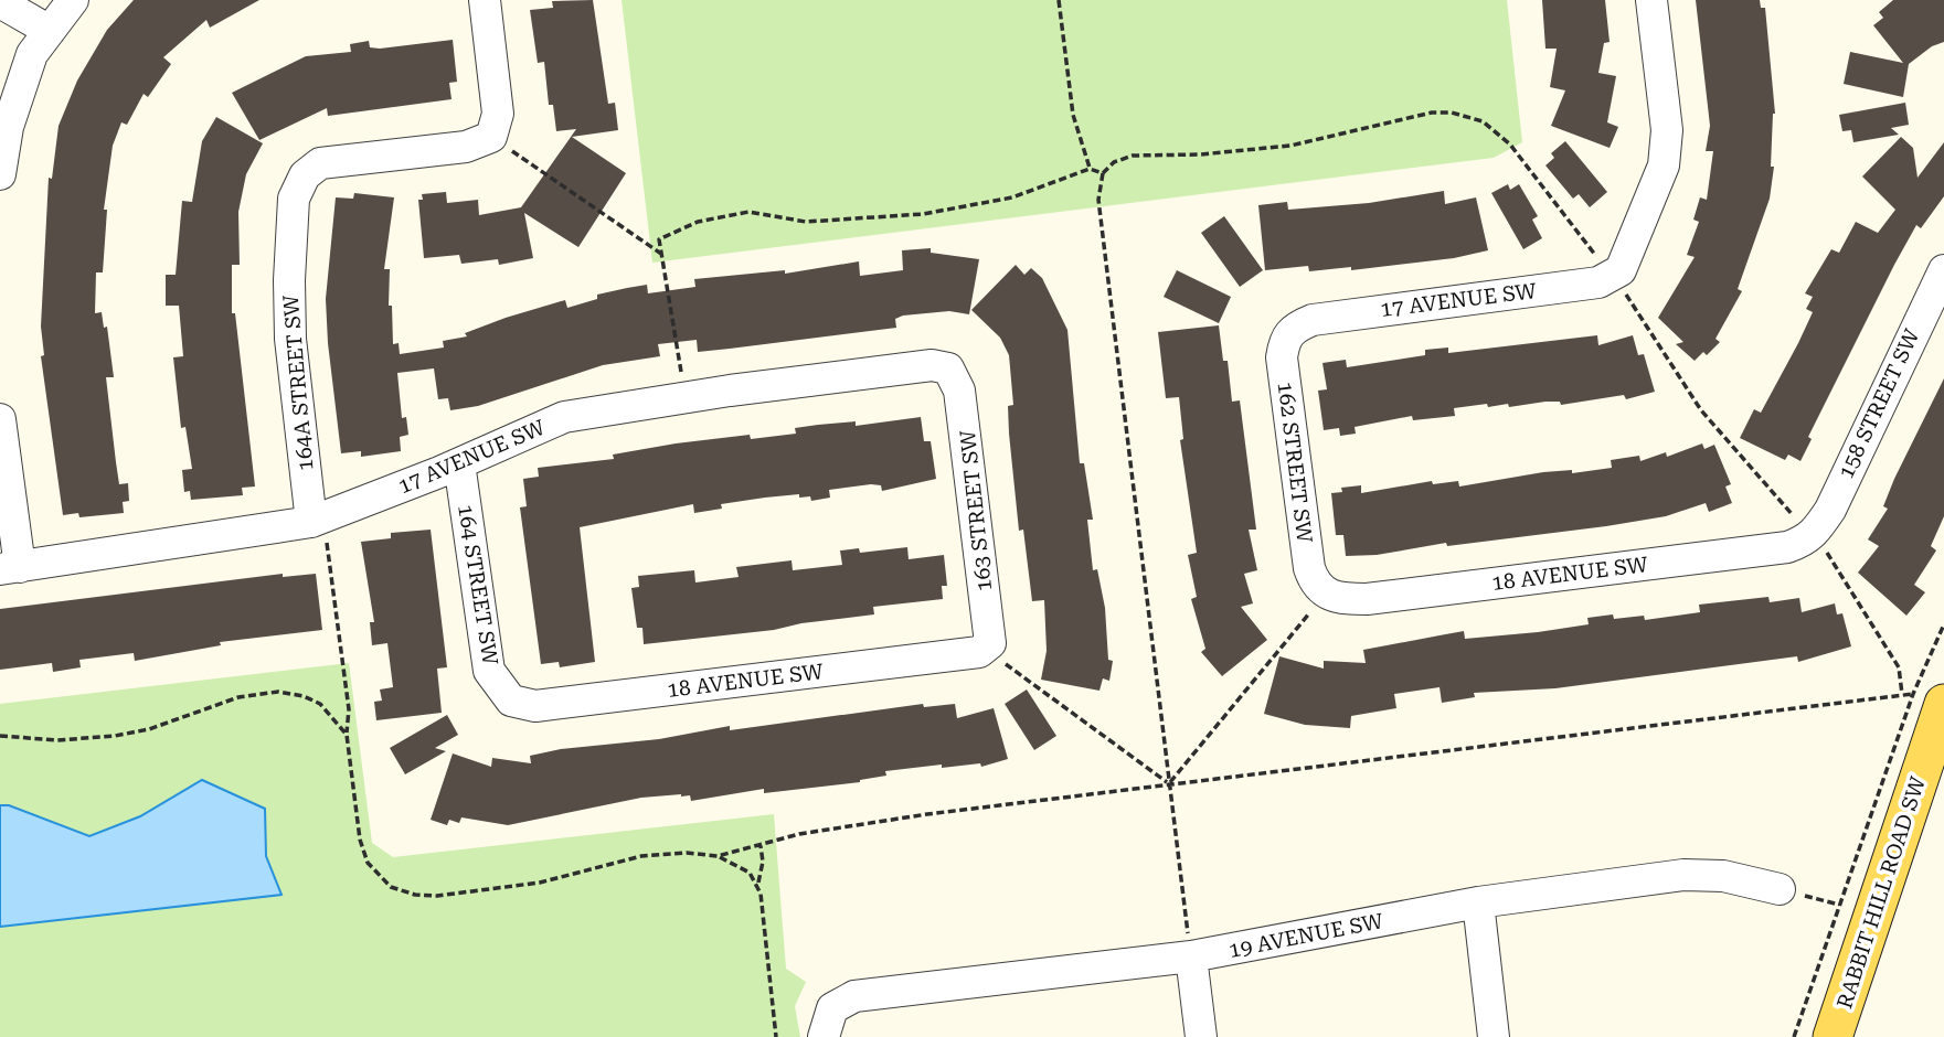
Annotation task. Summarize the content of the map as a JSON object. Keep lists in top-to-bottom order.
{
  "streets": {
    "main road": ["RABBIT HILL ROAD SW"],
    "street": [
      "17 AVENUE SW",
      "164A STREET SW",
      "158 STREET SW",
      "162 STREET SW",
      "163 STREET SW",
      "18 AVENUE SW",
      "164 STREET SW",
      "19 AVENUE SW"
    ]
  },
  "crossings": [
    ["17 AVENUE SW", "164A STREET SW"],
    ["17 AVENUE SW", "162 STREET SW"],
    ["17 AVENUE SW", "163 STREET SW"],
    ["17 AVENUE SW", "164 STREET SW"],
    ["158 STREET SW", "18 AVENUE SW"],
    ["162 STREET SW", "18 AVENUE SW"],
    ["163 STREET SW", "18 AVENUE SW"],
    ["18 AVENUE SW", "164 STREET SW"]
  ]
}
